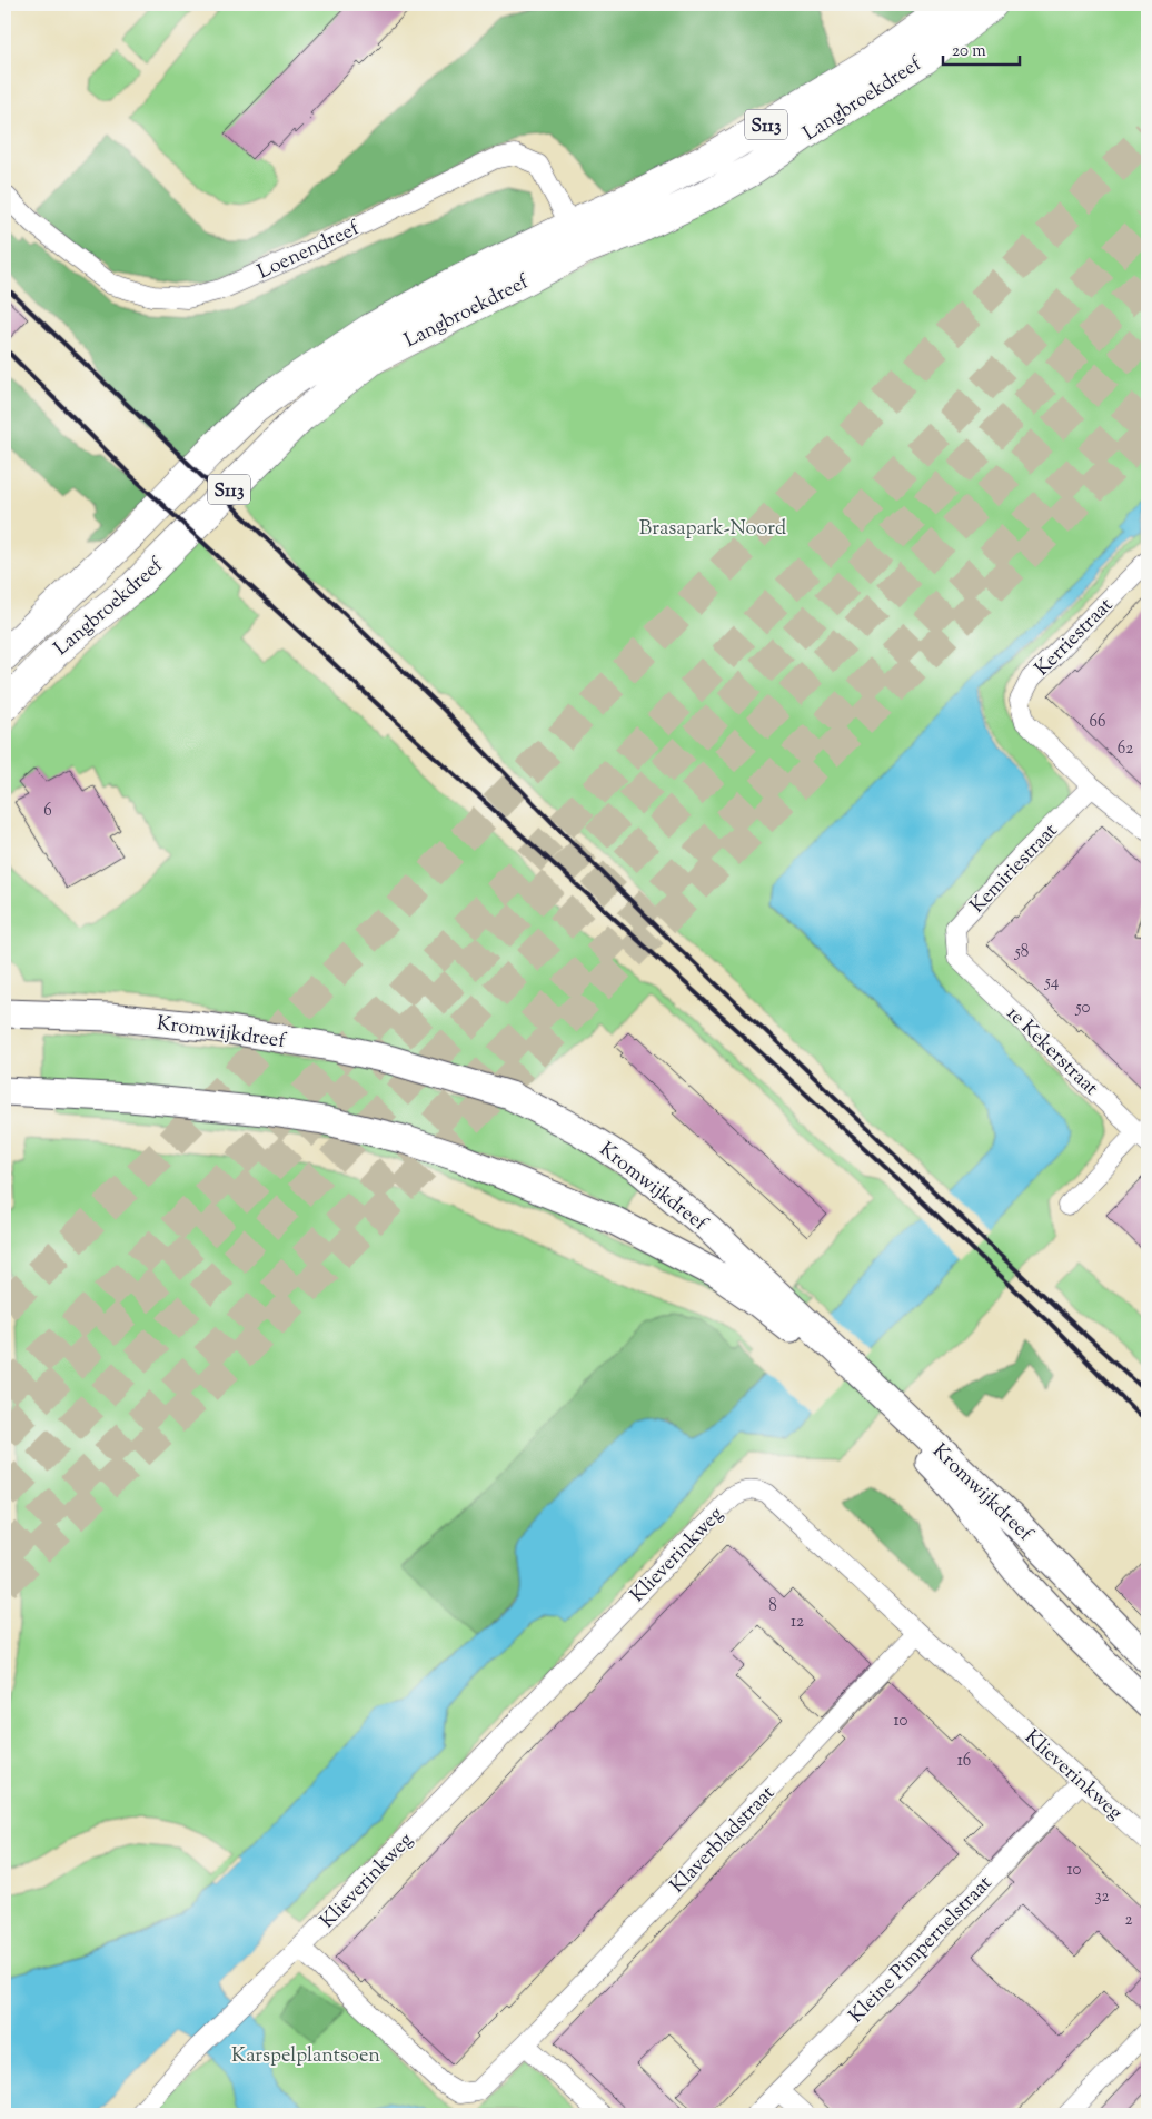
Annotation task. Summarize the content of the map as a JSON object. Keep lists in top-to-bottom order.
{
  "streets": {
    "main road": ["Langbroekdreef", "S113", "Kromwijkdreef"],
    "street": [
      "Loenendreef",
      "Kerriestraat",
      "Kemiriestraat",
      "1e Kekerstraat",
      "Klieverinkweg",
      "Klaverbladstraat",
      "Kleine Pimpernelstraat"
    ]
  },
  "crossings": [
    ["Langbroekdreef", "Loenendreef"],
    ["Kerriestraat", "Kemiriestraat"],
    ["Kemiriestraat", "1e Kekerstraat"],
    ["Klieverinkweg", "Klaverbladstraat"],
    ["Klieverinkweg", "Kleine Pimpernelstraat"]
  ],
  "parks": ["Brasapark-Noord", "Karspelplantsoen"],
  "house_numbers": [
    "66",
    "62",
    "6",
    "58",
    "54",
    "50",
    "8",
    "12",
    "10",
    "16",
    "10",
    "32",
    "2"
  ],
  "scale_bar": "20 m"
}
